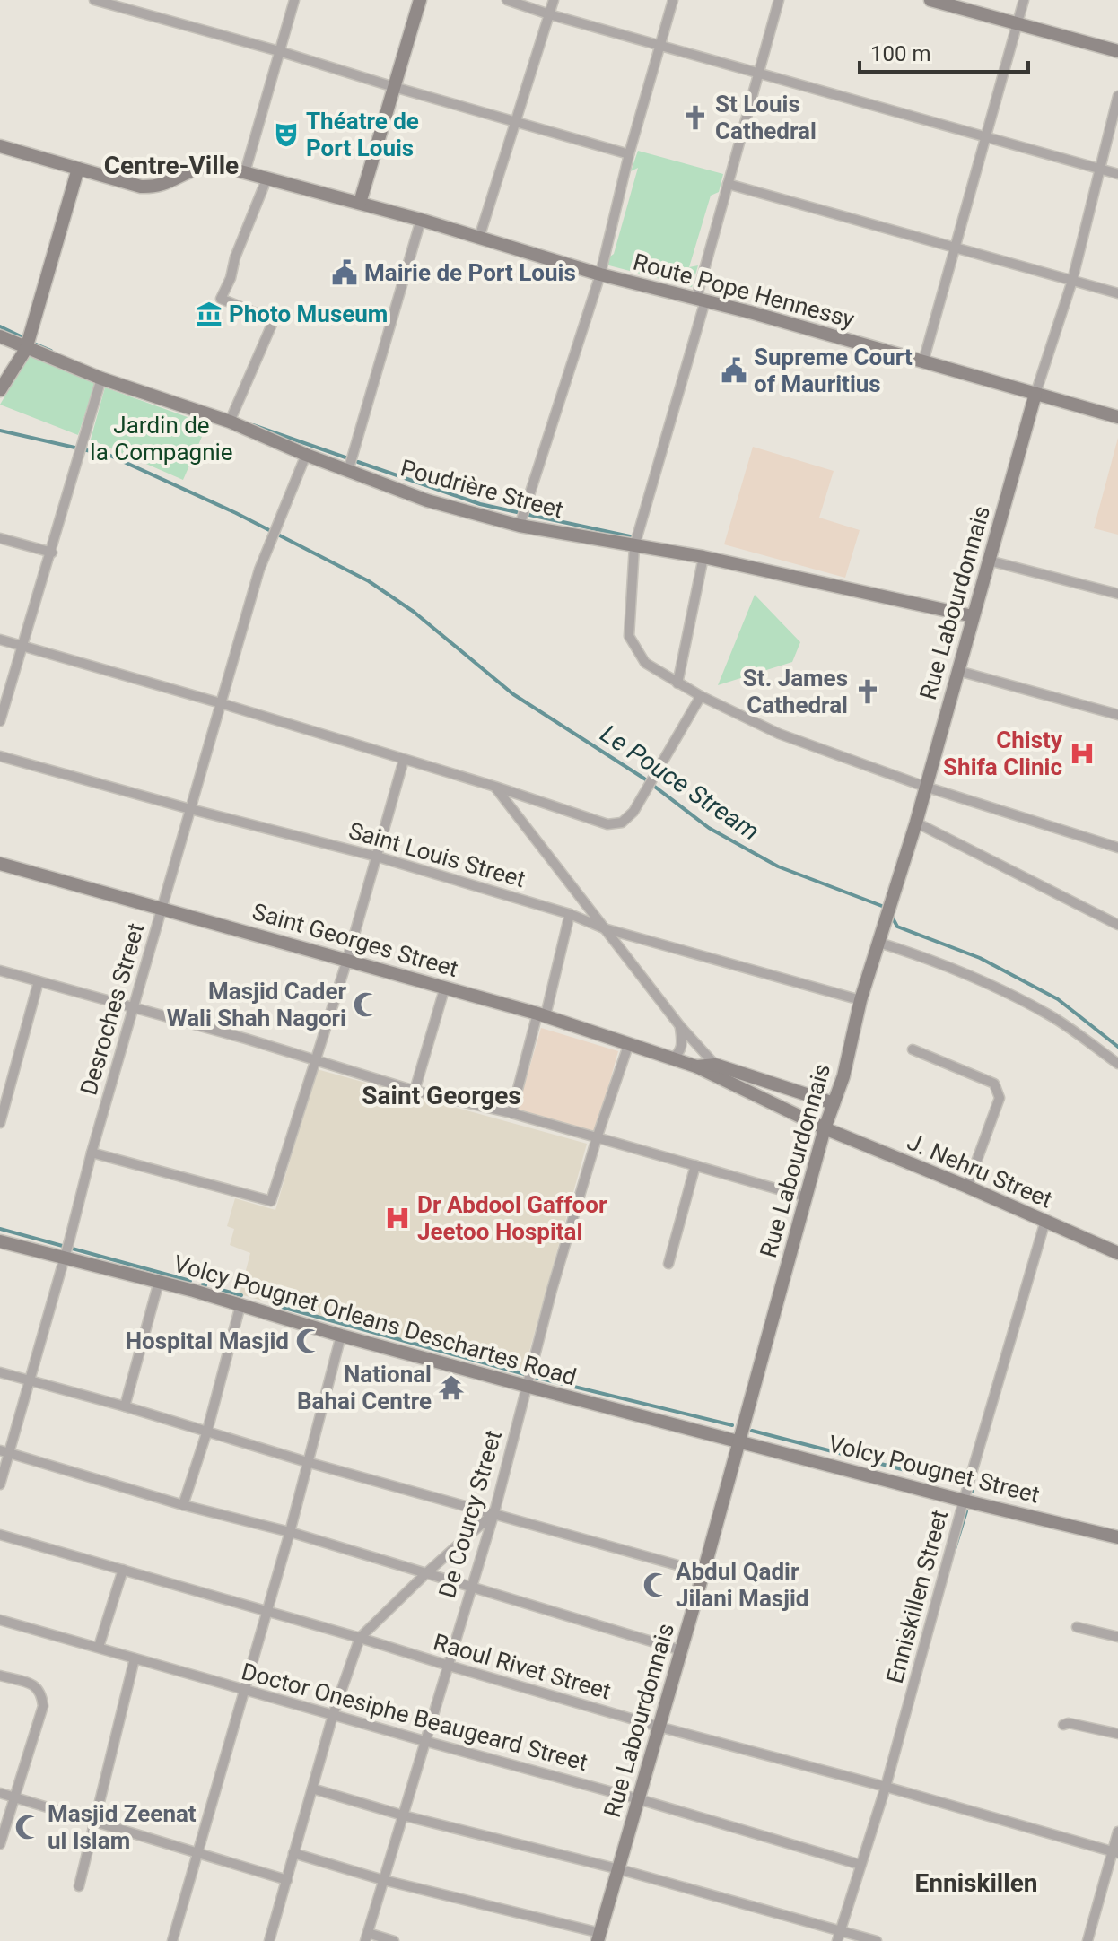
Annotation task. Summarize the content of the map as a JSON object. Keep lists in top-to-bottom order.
{
  "streets": {
    "main road": [
      "Route Pope Hennessy",
      "Poudrière Street",
      "Rue Labourdonnais",
      "Saint Georges Street",
      "J. Nehru Street",
      "Volcy Pougnet Orleans Deschartes Road",
      "Volcy Pougnet Street"
    ],
    "street": [
      "Saint Louis Street",
      "Desroches Street",
      "De Courcy Street",
      "Enniskillen Street",
      "Raoul Rivet Street",
      "Doctor Onesiphe Beaugeard Street"
    ]
  },
  "crossings": [
    ["Route Pope Hennessy", "Rue Labourdonnais"],
    ["Poudrière Street", "Rue Labourdonnais"],
    ["Poudrière Street", "Desroches Street"],
    ["Rue Labourdonnais", "Saint Louis Street"],
    ["Rue Labourdonnais", "Saint Georges Street"],
    ["Rue Labourdonnais", "J. Nehru Street"],
    ["Rue Labourdonnais", "Volcy Pougnet Orleans Deschartes Road"],
    ["Rue Labourdonnais", "Volcy Pougnet Street"],
    ["Rue Labourdonnais", "Raoul Rivet Street"],
    ["Rue Labourdonnais", "Doctor Onesiphe Beaugeard Street"],
    ["Saint Louis Street", "Desroches Street"],
    ["Saint Georges Street", "Desroches Street"],
    ["Saint Georges Street", "J. Nehru Street"],
    ["Saint Georges Street", "De Courcy Street"],
    ["Desroches Street", "Volcy Pougnet Orleans Deschartes Road"],
    ["J. Nehru Street", "Enniskillen Street"],
    ["Volcy Pougnet Orleans Deschartes Road", "Volcy Pougnet Street"],
    ["Volcy Pougnet Orleans Deschartes Road", "De Courcy Street"],
    ["Volcy Pougnet Street", "Enniskillen Street"],
    ["De Courcy Street", "Raoul Rivet Street"],
    ["De Courcy Street", "Doctor Onesiphe Beaugeard Street"],
    ["Enniskillen Street", "Raoul Rivet Street"],
    ["Enniskillen Street", "Doctor Onesiphe Beaugeard Street"]
  ],
  "districts": ["Centre-Ville", "Saint Georges", "Enniskillen"],
  "water": ["Le Pouce Stream"],
  "parks": ["Jardin de la Compagnie"],
  "places": {
    "church": ["St Louis Cathedral", "St. James Cathedral"],
    "theatre": ["Théatre de Port Louis"],
    "public building": ["Mairie de Port Louis", "Supreme Court of Mauritius"],
    "museum": ["Photo Museum"],
    "hospital": ["Chisty Shifa Clinic", "Dr Abdool Gaffoor Jeetoo Hospital"],
    "mosque": [
      "Masjid Cader Wali Shah Nagori",
      "Hospital Masjid",
      "Abdul Qadir Jilani Masjid",
      "Masjid Zeenat ul Islam"
    ],
    "temple": ["National Bahai Centre"]
  },
  "scale_bar": "100 m"
}
